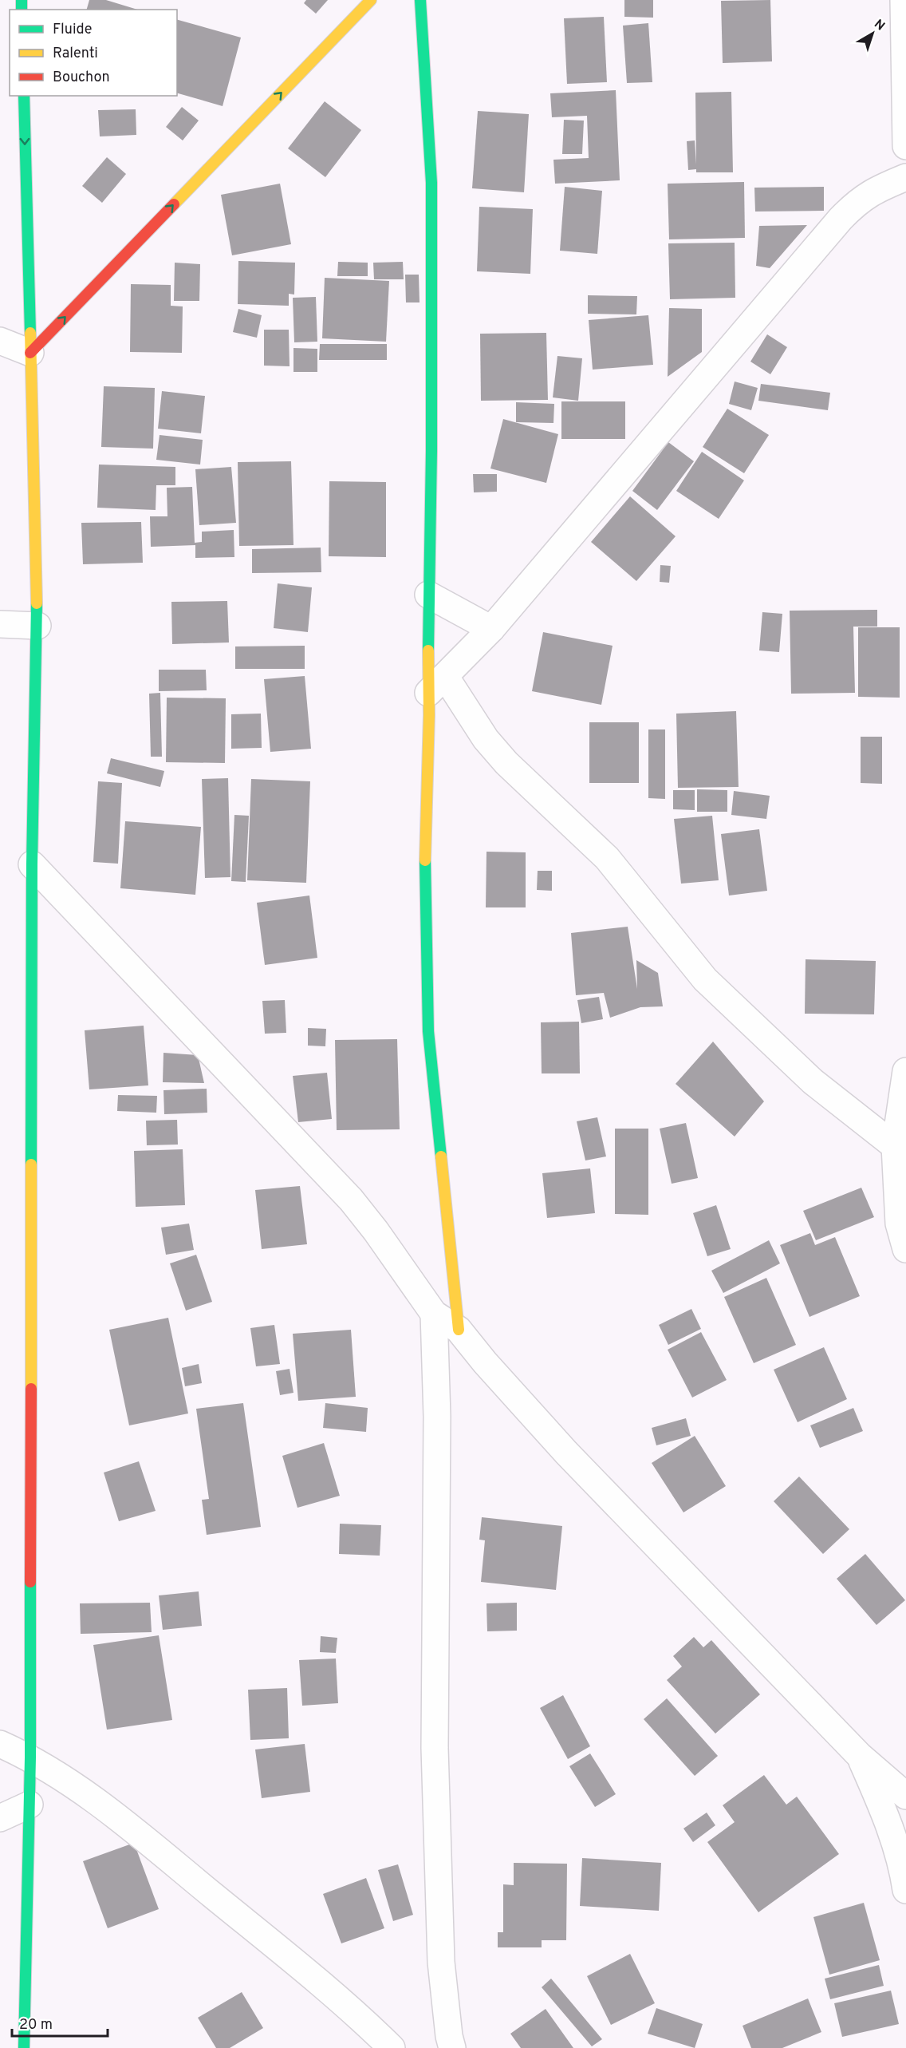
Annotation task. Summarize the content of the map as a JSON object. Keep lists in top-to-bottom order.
{
  "legend": ["Fluide", "Ralenti", "Bouchon"],
  "scale_bar": "20 m",
  "north": "top right"
}
